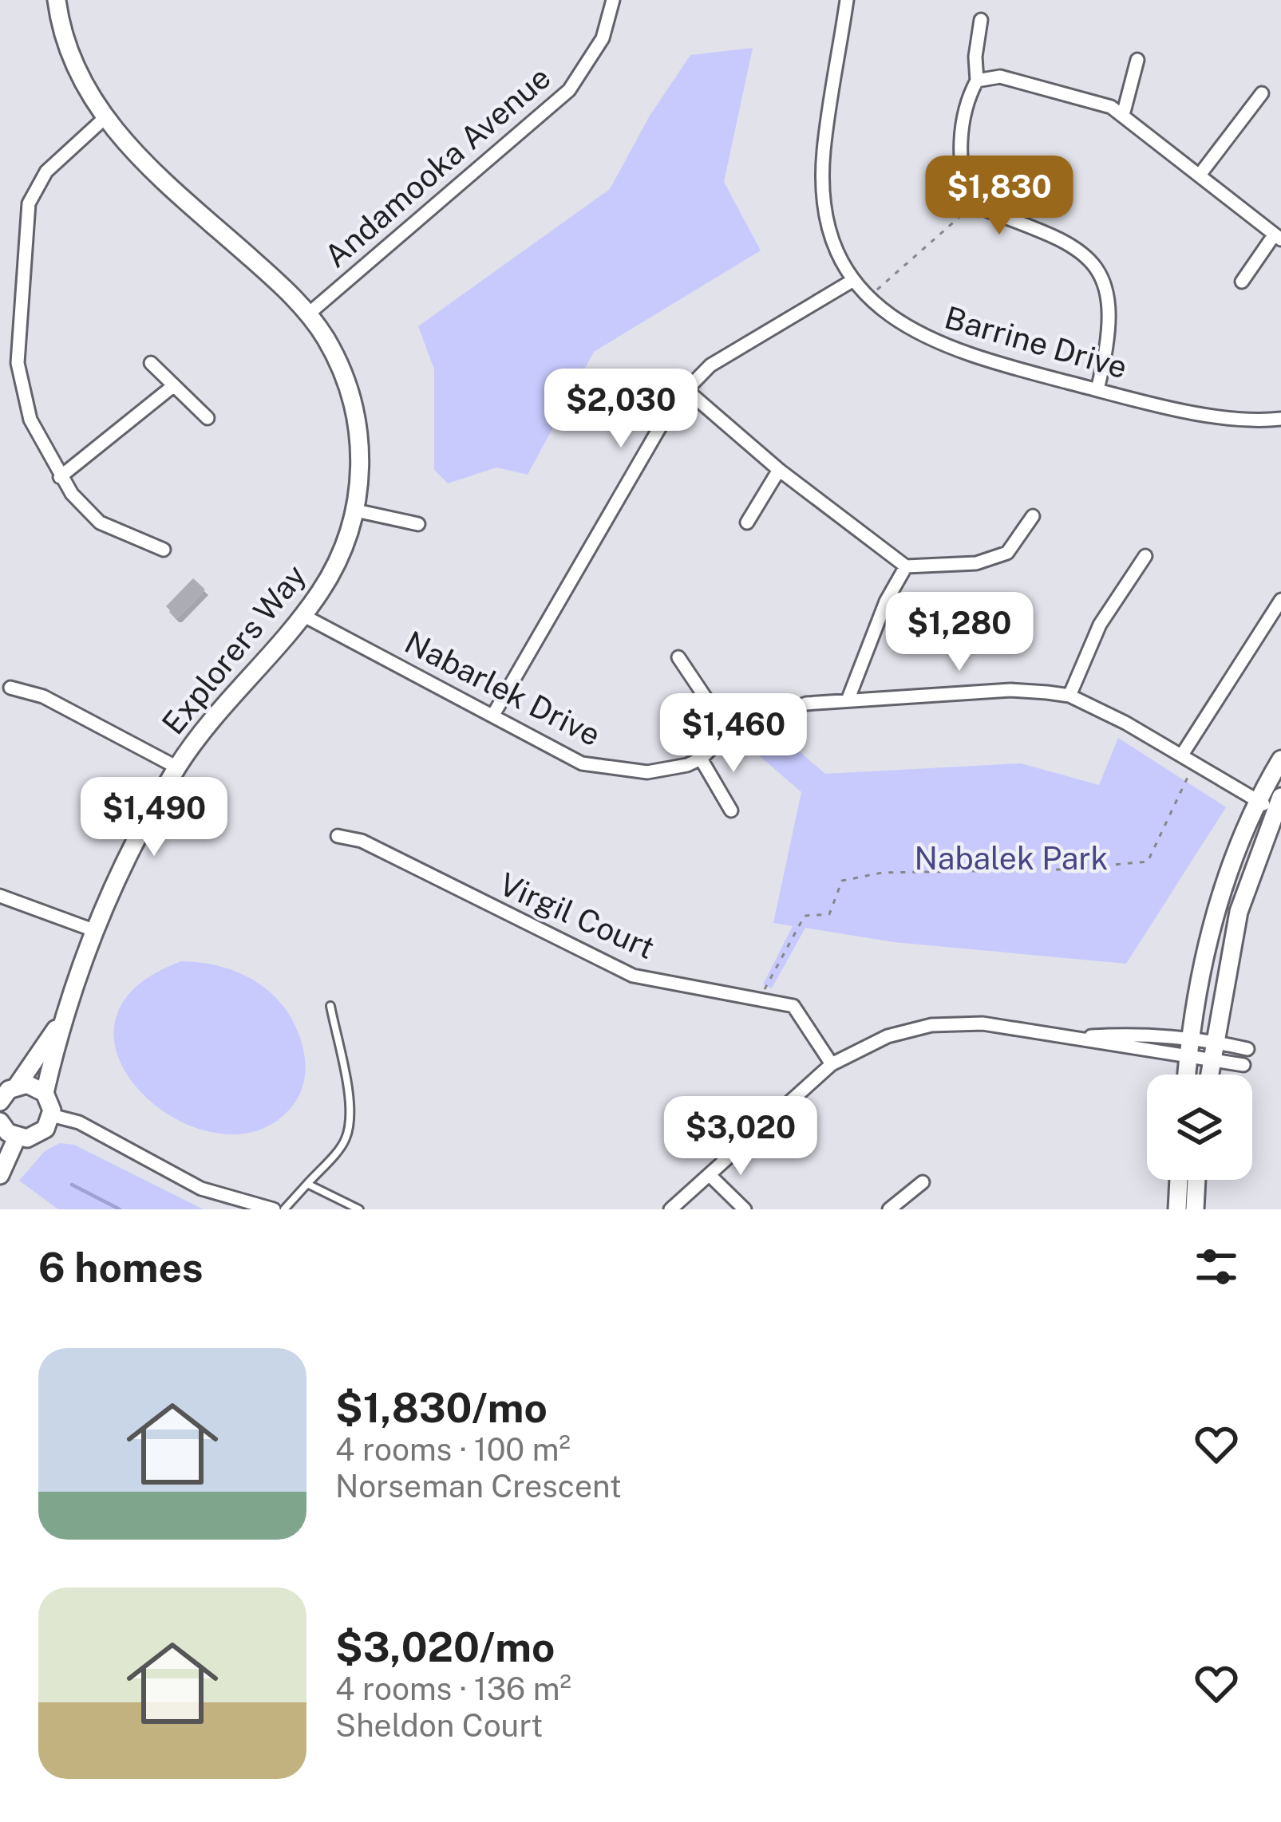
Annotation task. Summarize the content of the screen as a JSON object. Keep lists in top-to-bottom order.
{
  "streets": {
    "street": [
      "Andamooka Avenue",
      "Barrine Drive",
      "Explorers Way",
      "Nabarlek Drive",
      "Virgil Court"
    ]
  },
  "crossings": [
    ["Andamooka Avenue", "Explorers Way"],
    ["Explorers Way", "Nabarlek Drive"]
  ],
  "parks": ["Nabalek Park"],
  "page": {
    "price": [
      "$1,830",
      "$2,030",
      "$1,280",
      "$1,460",
      "$1,490",
      "$3,020"
    ],
    "heading": "6 homes",
    "list": [
      {
        "name": "$1,830/mo",
        "note": "4 rooms · 100 m² · Norseman Crescent"
      },
      {
        "name": "$3,020/mo",
        "note": "4 rooms · 136 m² · Sheldon Court"
      }
    ]
  }
}
